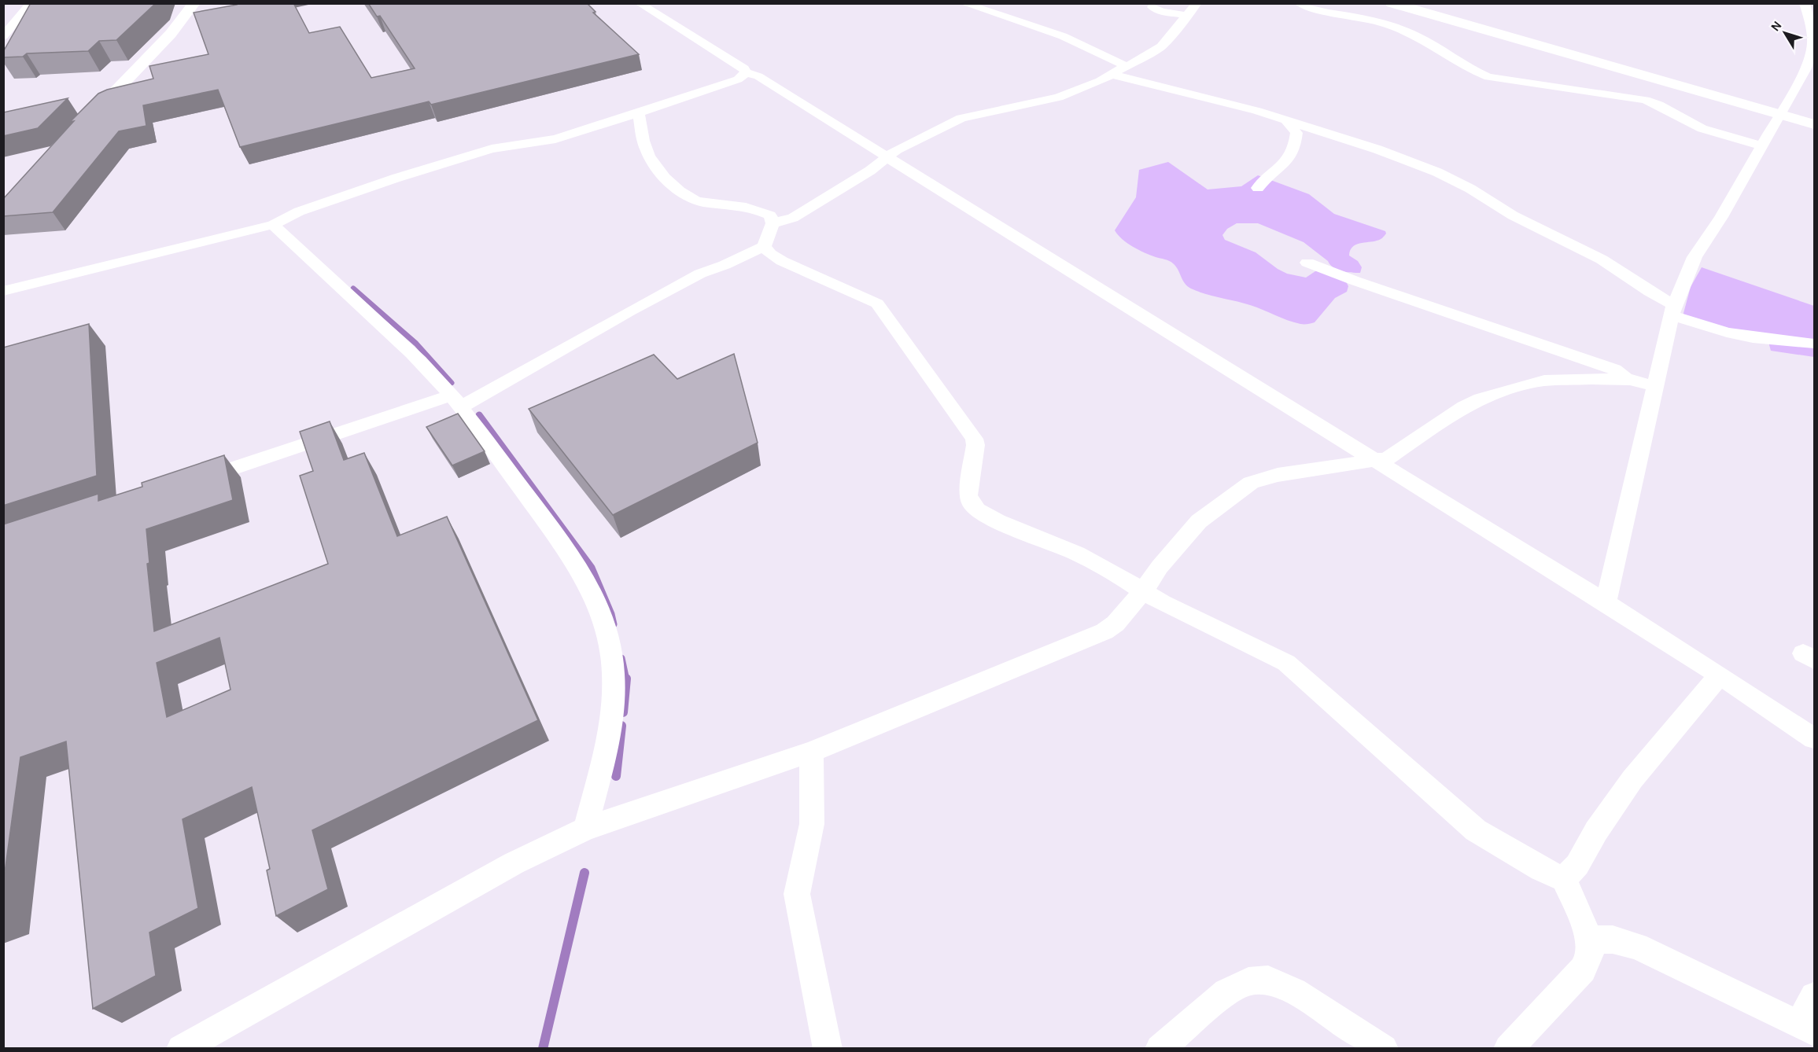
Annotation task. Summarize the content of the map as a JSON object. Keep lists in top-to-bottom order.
{
  "north": "top left"
}
